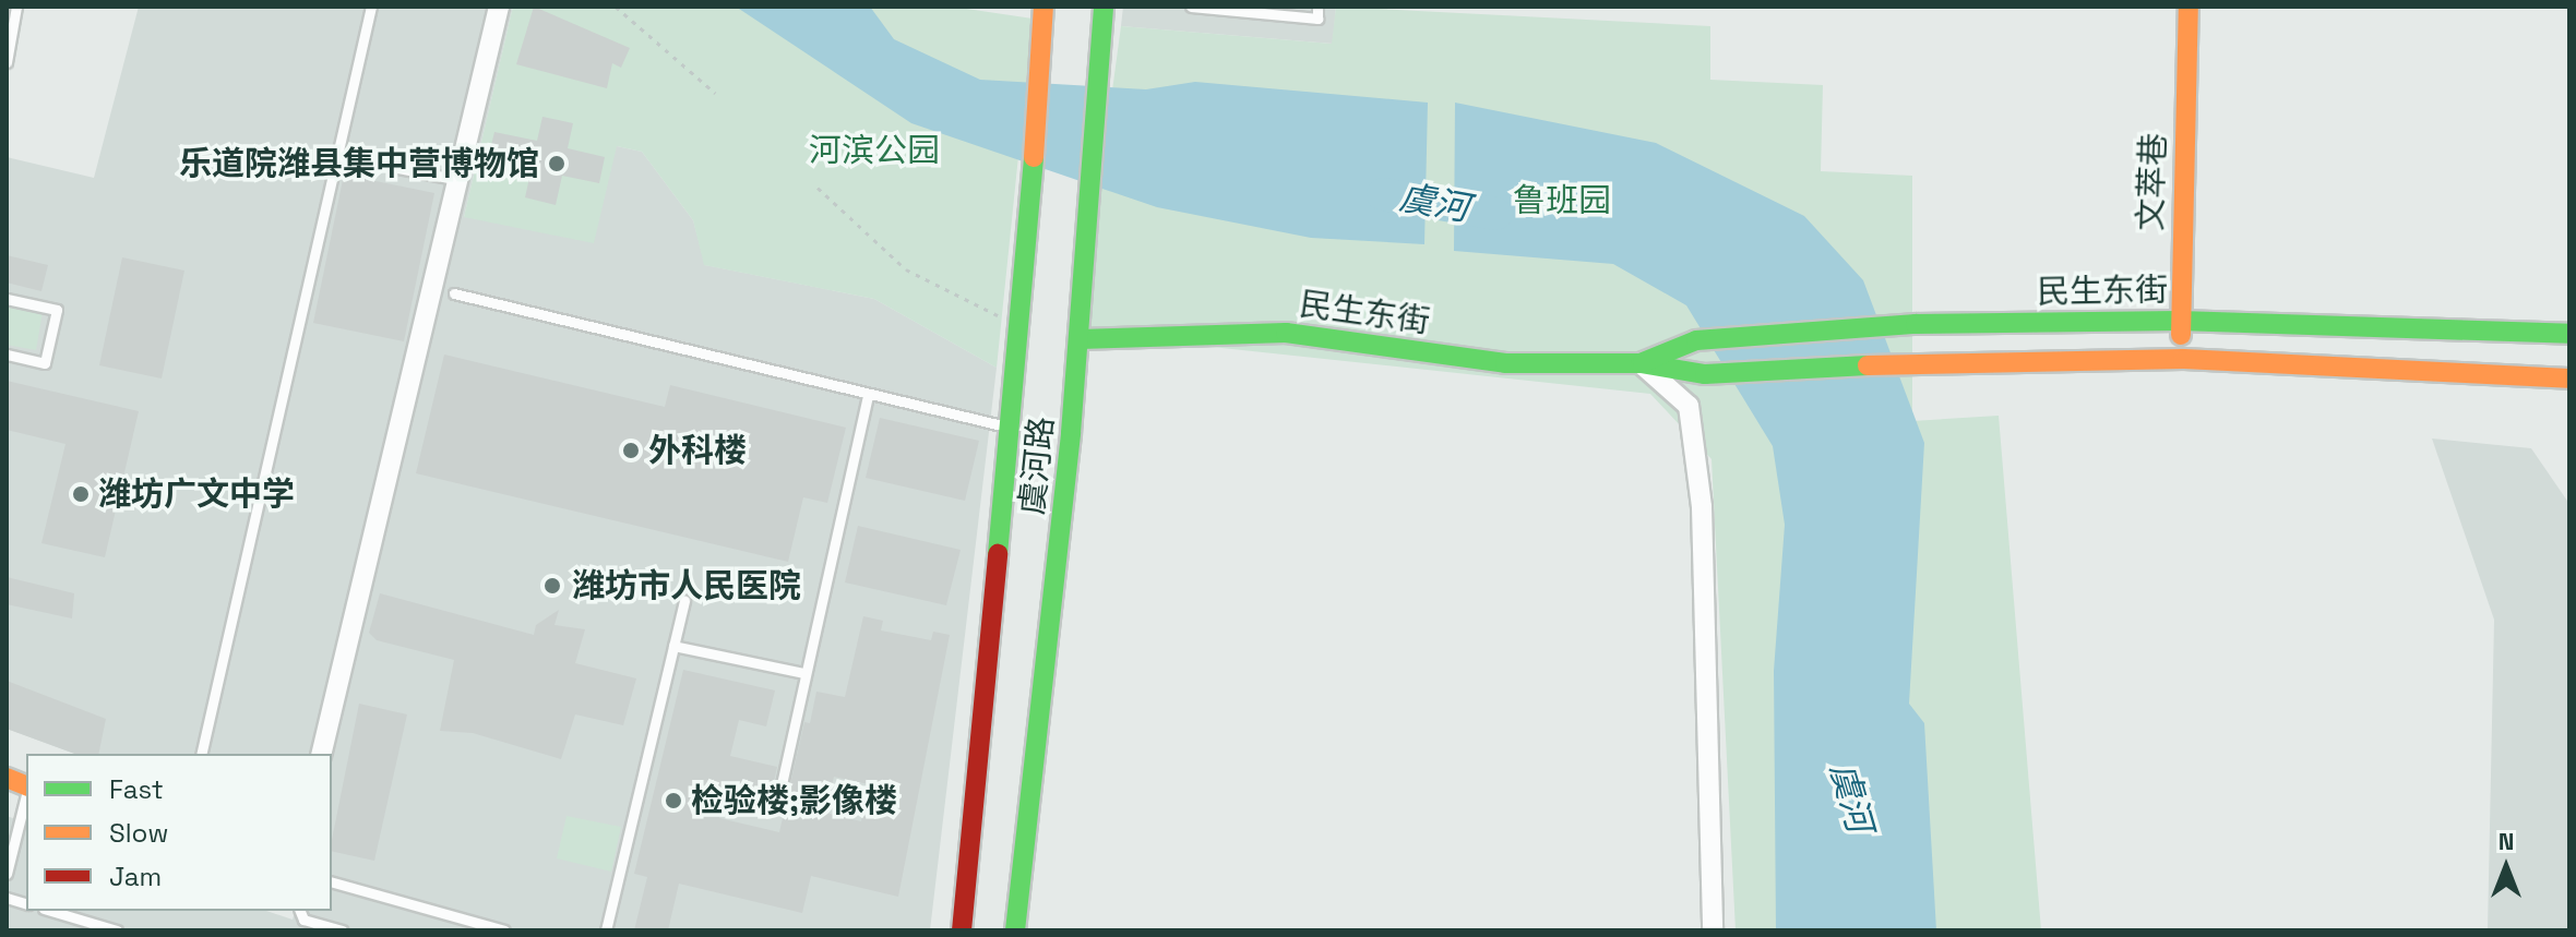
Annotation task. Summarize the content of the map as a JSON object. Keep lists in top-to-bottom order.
{
  "streets": {
    "street": ["文萃巷", "民生东街", "虞河路"]
  },
  "crossings": [
    ["文萃巷", "民生东街"],
    ["民生东街", "虞河路"]
  ],
  "water": ["虞河"],
  "parks": ["河滨公园", "鲁班园"],
  "places": [
    "乐道院潍县集中营博物馆",
    "外科楼",
    "潍坊广文中学",
    "潍坊市人民医院",
    "检验楼;影像楼"
  ],
  "legend": ["Fast", "Slow", "Jam"],
  "north": "top"
}
